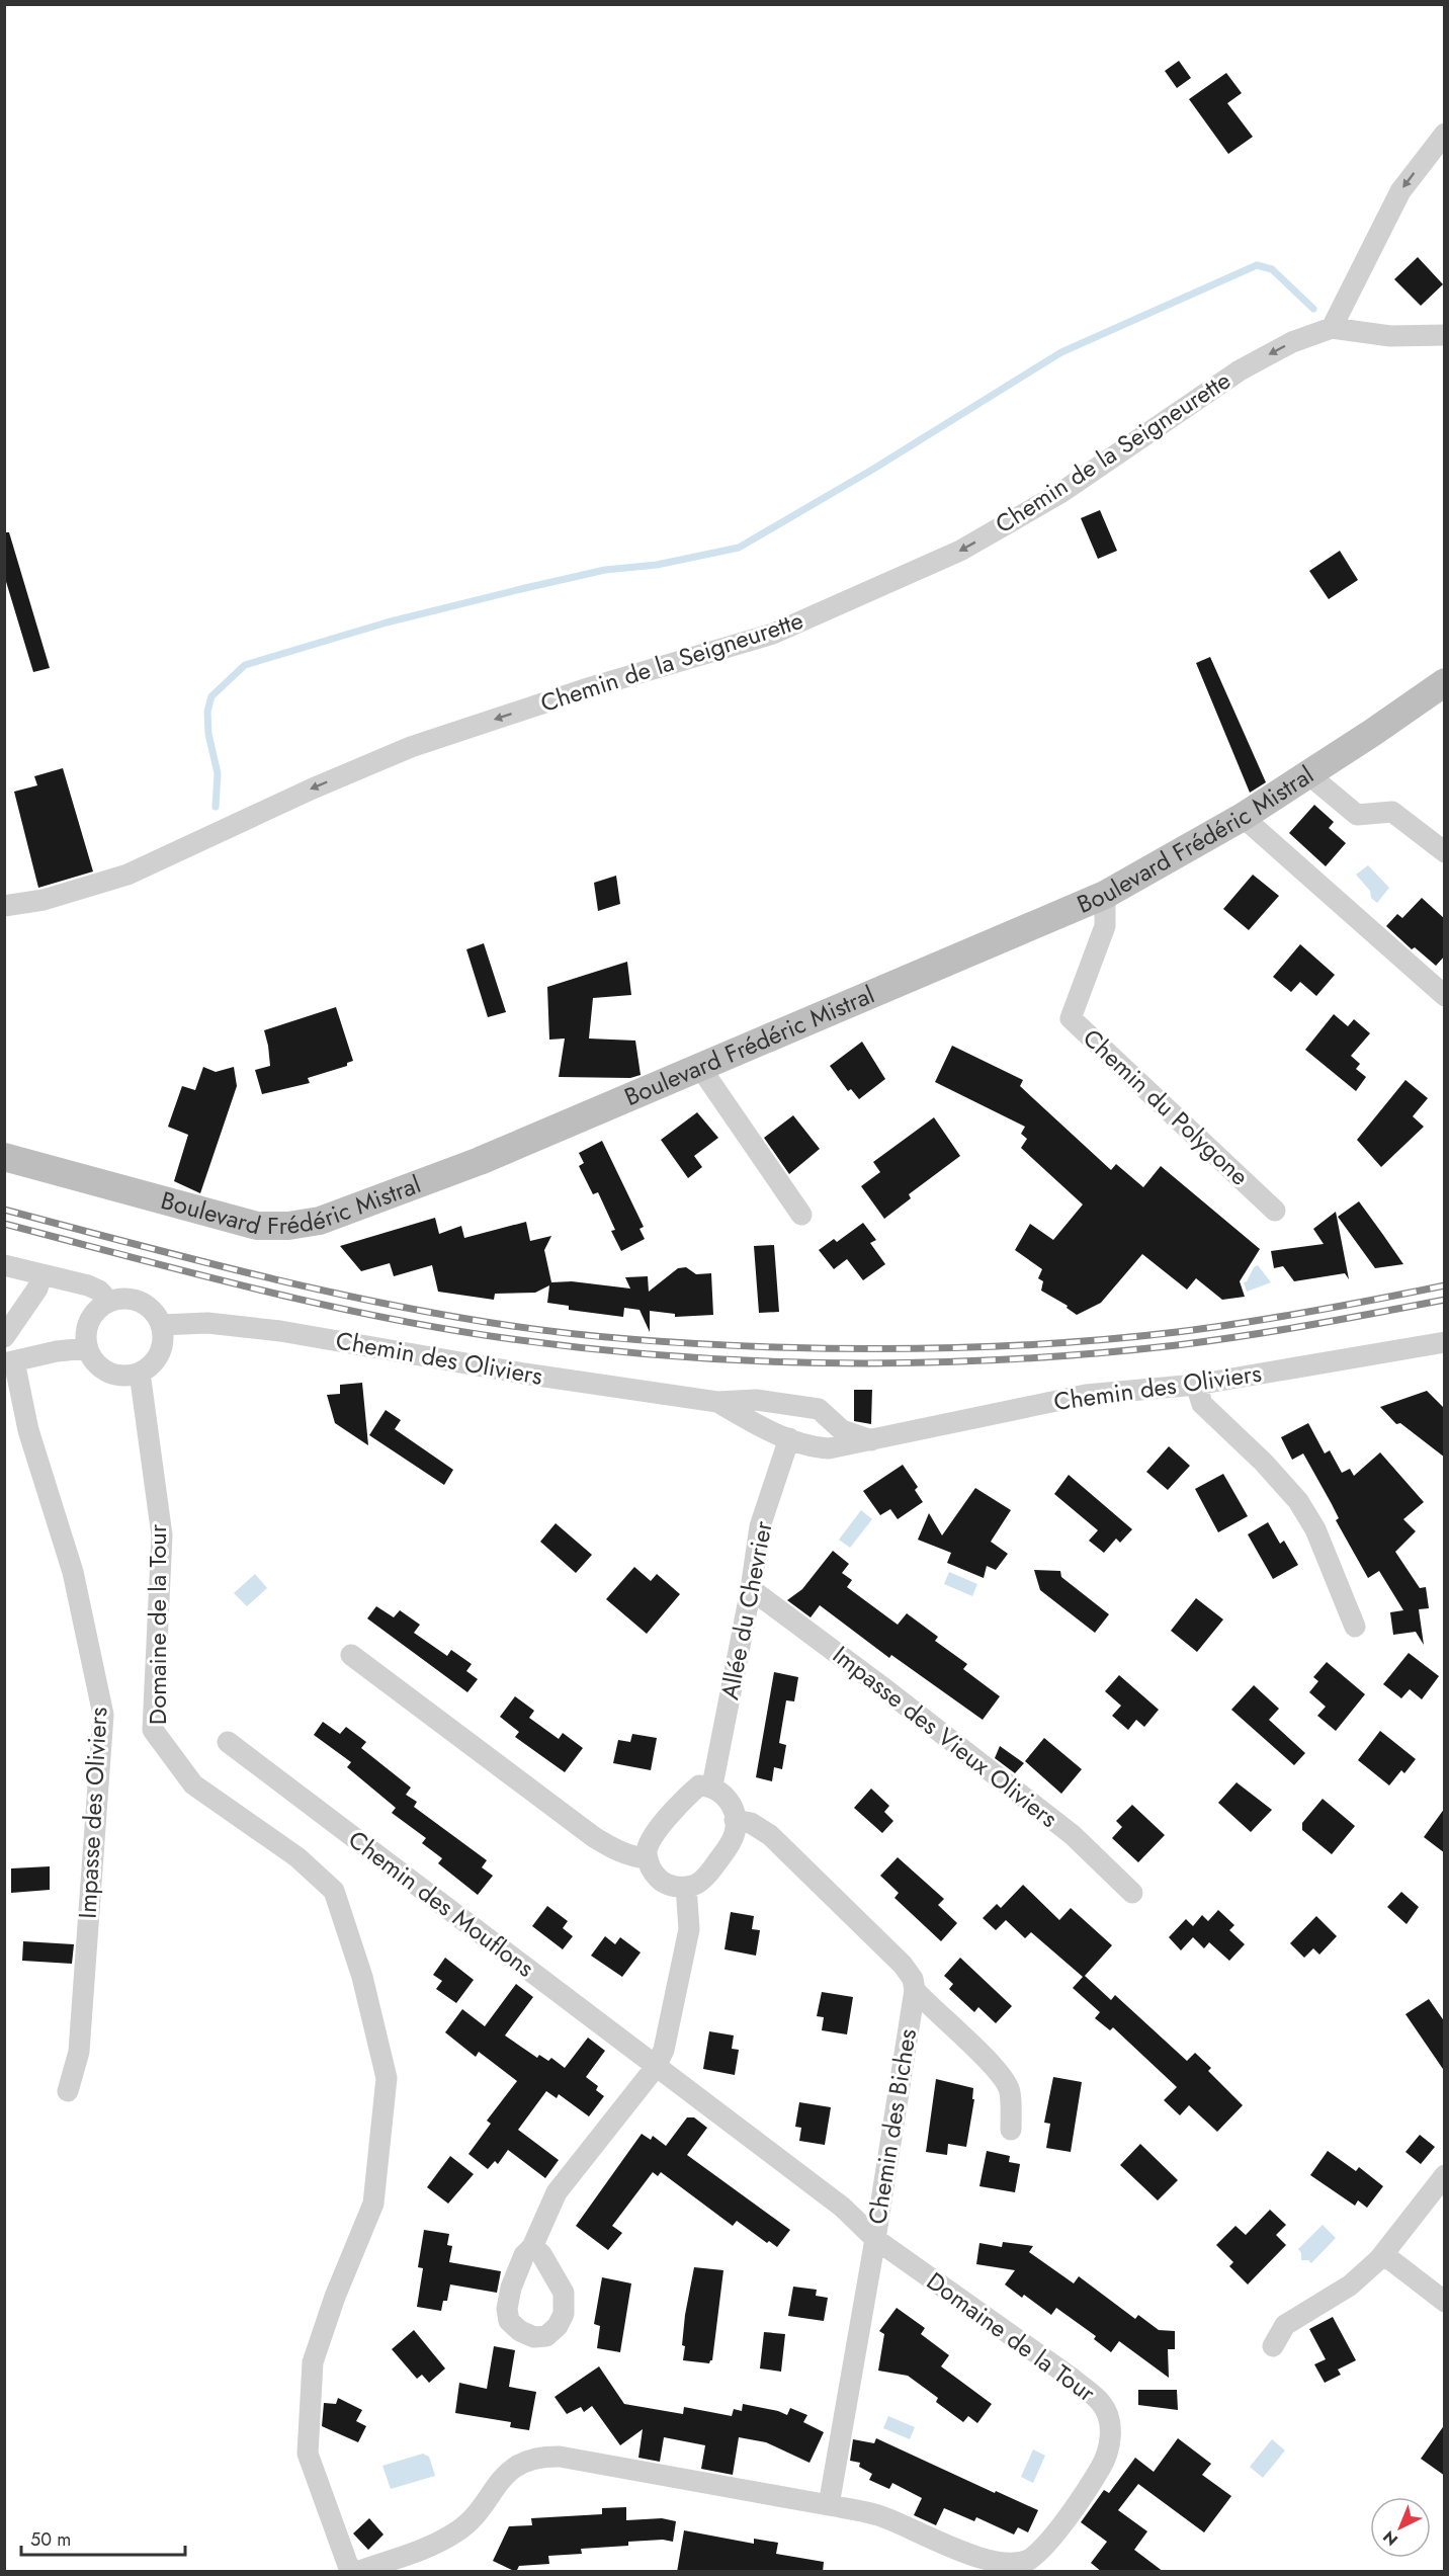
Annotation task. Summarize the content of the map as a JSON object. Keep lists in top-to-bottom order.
{
  "streets": {
    "main road": ["Boulevard Frédéric Mistral"],
    "street": [
      "Chemin de la Seigneurette",
      "Chemin du Polygone",
      "Chemin des Oliviers",
      "Allée du Chevrier",
      "Domaine de la Tour",
      "Impasse des Vieux Oliviers",
      "Impasse des Oliviers",
      "Chemin des Mouflons",
      "Chemin des Biches"
    ]
  },
  "crossings": [
    ["Boulevard Frédéric Mistral", "Chemin du Polygone"],
    ["Chemin des Oliviers", "Allée du Chevrier"],
    ["Chemin des Oliviers", "Domaine de la Tour"],
    ["Allée du Chevrier", "Impasse des Vieux Oliviers"],
    ["Domaine de la Tour", "Chemin des Biches"],
    ["Chemin des Mouflons", "Chemin des Biches"]
  ],
  "one_way": ["Chemin de la Seigneurette"],
  "scale_bar": "50 m",
  "north": "bottom left"
}
